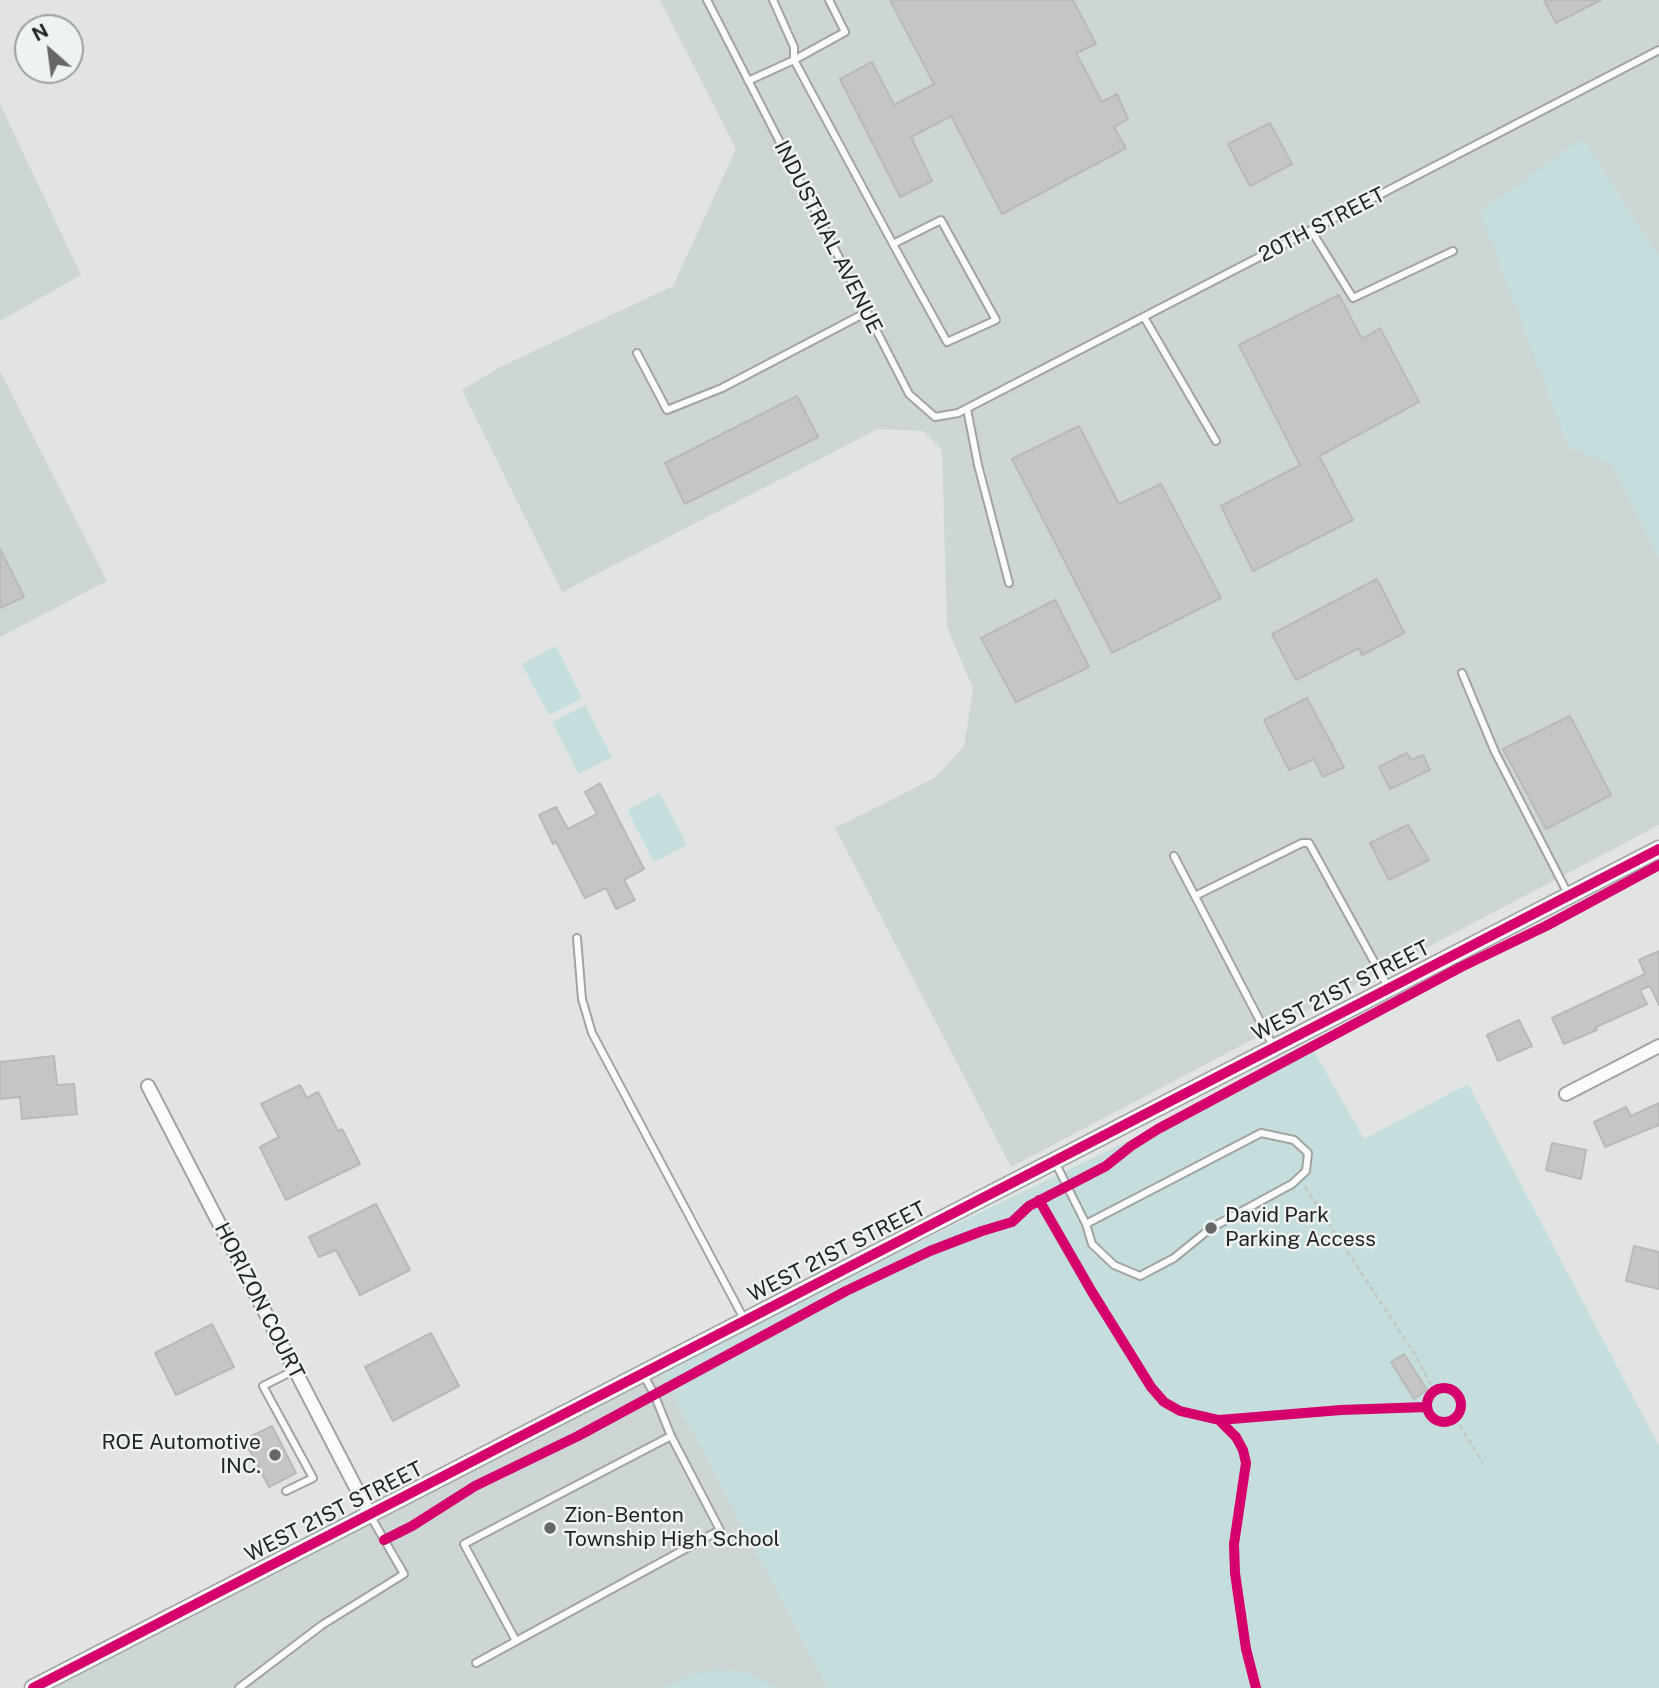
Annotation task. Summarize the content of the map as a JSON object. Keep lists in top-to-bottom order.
{
  "streets": {
    "street": ["WEST 21ST STREET", "HORIZON COURT"],
    "lane": ["20TH STREET", "INDUSTRIAL AVENUE"]
  },
  "crossings": [
    ["20TH STREET", "INDUSTRIAL AVENUE"],
    ["WEST 21ST STREET", "HORIZON COURT"]
  ],
  "places": ["David Park Parking Access", "ROE Automotive INC.", "Zion-Benton Township High School"],
  "north": "top left"
}
